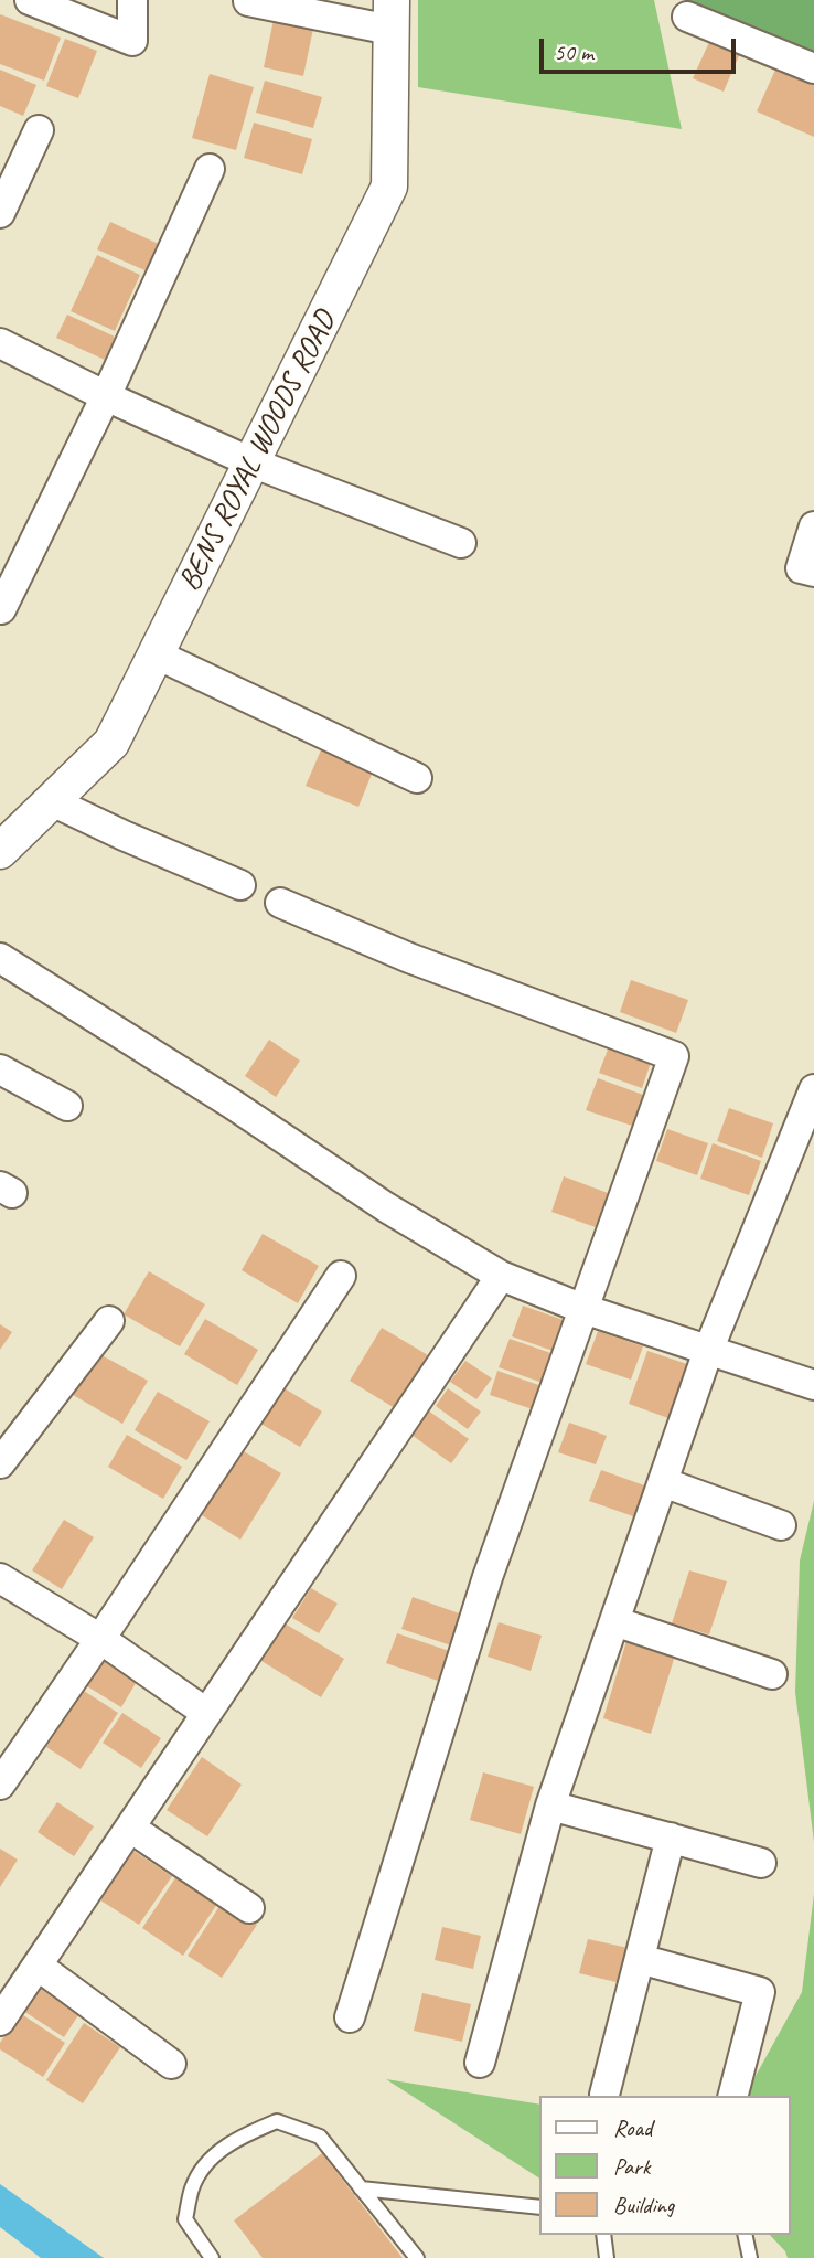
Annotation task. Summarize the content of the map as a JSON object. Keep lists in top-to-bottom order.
{
  "streets": {
    "street": ["BENS ROYAL WOODS ROAD"]
  },
  "legend": ["Road", "Park", "Building"],
  "scale_bar": "50 m"
}
